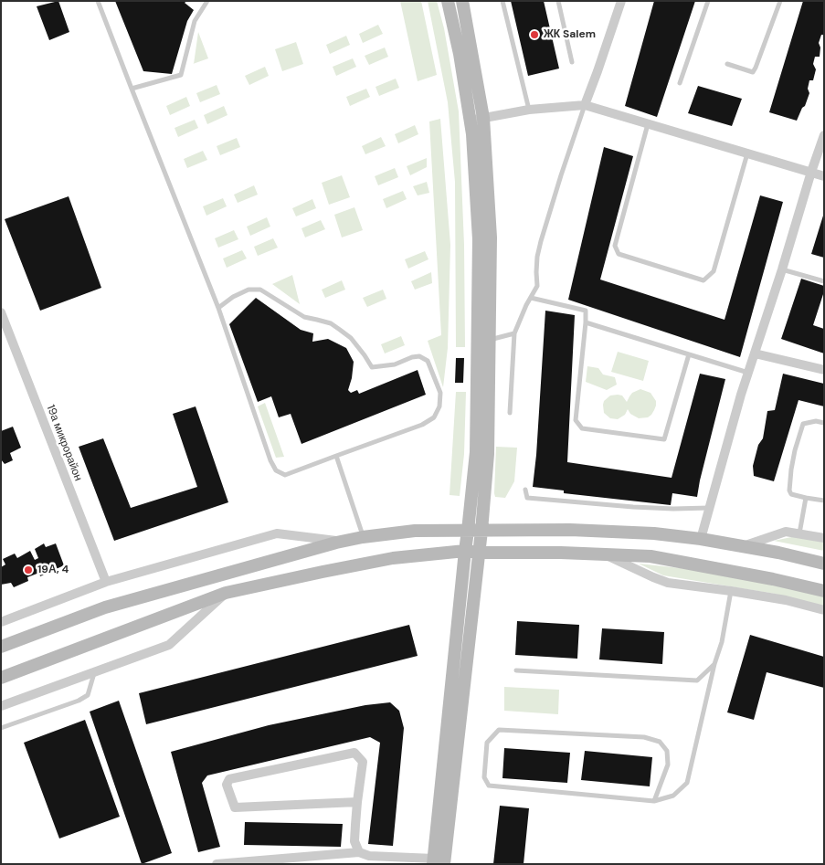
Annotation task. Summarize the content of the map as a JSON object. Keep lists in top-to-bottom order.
{
  "streets": {
    "street": ["19а микрорайон"]
  },
  "places": ["ЖК Salem", "19А, 4"]
}
